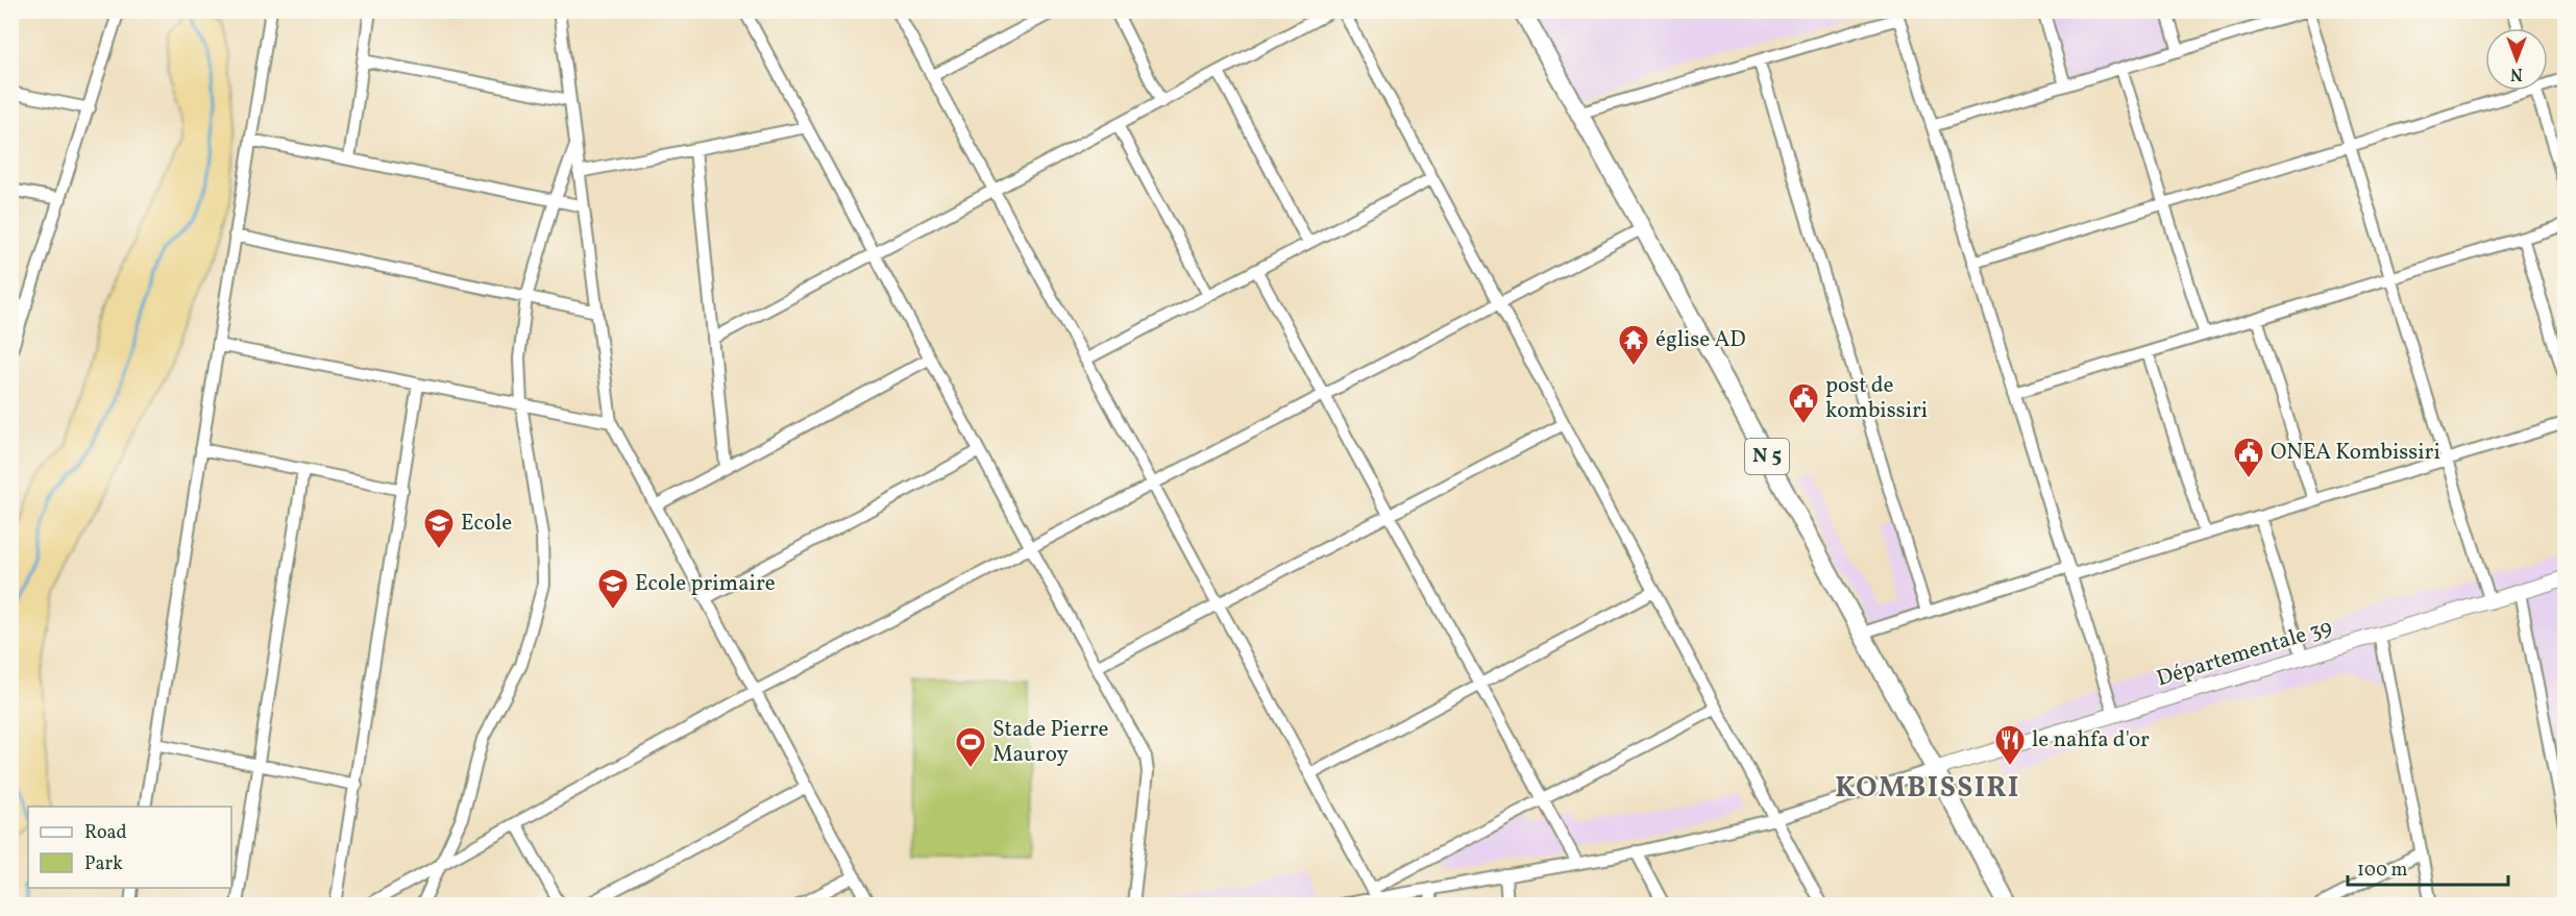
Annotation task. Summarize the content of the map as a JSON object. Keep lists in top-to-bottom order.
{
  "streets": {
    "highway": ["N 5"],
    "main road": ["Départementale 39"]
  },
  "crossings": [
    ["N 5", "Départementale 39"]
  ],
  "districts": ["KOMBISSIRI"],
  "places": {
    "temple": ["église AD"],
    "public building": ["post de kombissiri", "ONEA Kombissiri"],
    "school or university": ["Ecole", "Ecole primaire"],
    "restaurant": ["le nahfa d'or"],
    "sports": ["Stade Pierre Mauroy"]
  },
  "legend": ["Road", "Park"],
  "scale_bar": "100 m",
  "north": "bottom"
}
